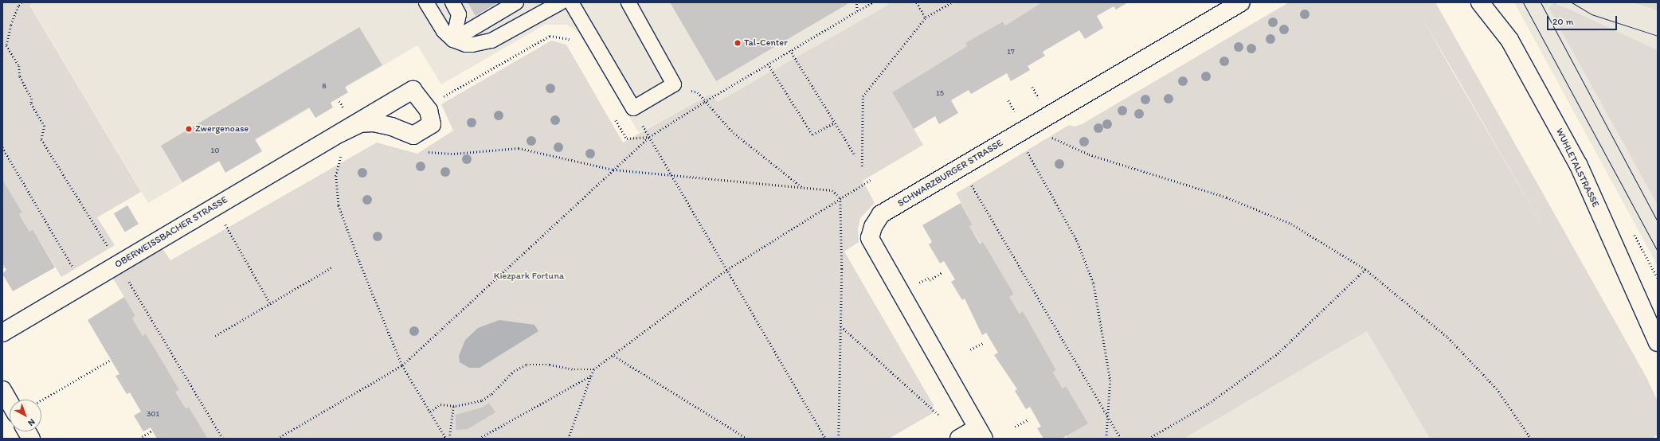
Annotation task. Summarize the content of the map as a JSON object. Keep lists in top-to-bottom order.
{
  "streets": {
    "street": ["WUHLETALSTRASSE", "SCHWARZBURGER STRASSE", "OBERWEISSBACHER STRASSE"]
  },
  "parks": ["Kiezpark Fortuna"],
  "places": ["Tal-Center", "Zwergenoase"],
  "house_numbers": [
    "17",
    "8",
    "15",
    "10",
    "301"
  ],
  "scale_bar": "20 m",
  "north": "bottom right"
}
